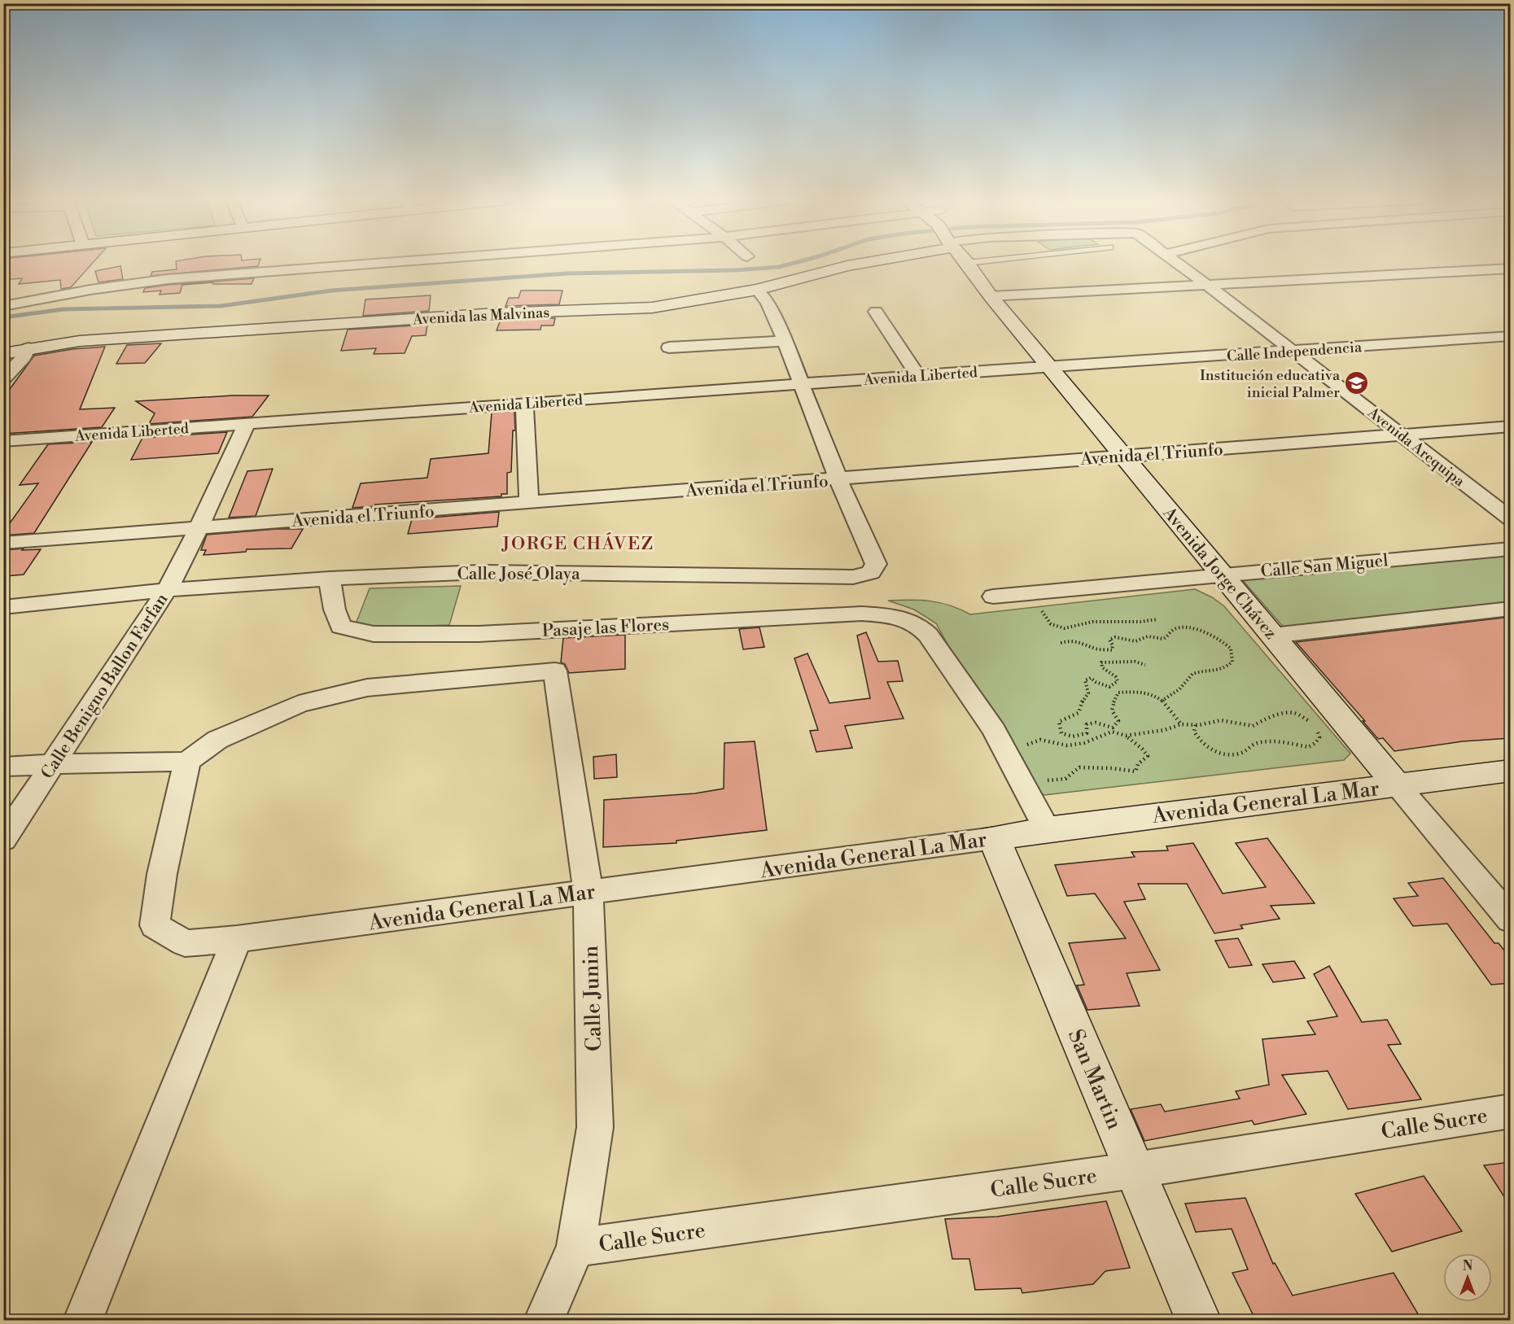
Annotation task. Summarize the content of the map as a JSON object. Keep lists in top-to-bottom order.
{
  "streets": {
    "street": [
      "Avenida las Malvinas",
      "Calle Independencia",
      "Avenida Liberted",
      "Avenida Arequipa",
      "Avenida el Triunfo",
      "Calle San Miguel",
      "Avenida Jorge Chávez",
      "Calle José Olaya",
      "Pasaje las Flores",
      "Calle Benigno Ballon Farfan",
      "Avenida General La Mar",
      "Calle Junin",
      "San Martin",
      "Calle Sucre"
    ]
  },
  "crossings": [
    ["Calle Independencia", "Avenida Liberted"],
    ["Calle Independencia", "Avenida Arequipa"],
    ["Calle Independencia", "Avenida Jorge Chávez"],
    ["Avenida Liberted", "Avenida Jorge Chávez"],
    ["Avenida Liberted", "Calle Benigno Ballon Farfan"],
    ["Avenida Arequipa", "Avenida el Triunfo"],
    ["Avenida el Triunfo", "Avenida Jorge Chávez"],
    ["Avenida el Triunfo", "Calle José Olaya"],
    ["Avenida el Triunfo", "Calle Benigno Ballon Farfan"],
    ["Calle San Miguel", "Avenida Jorge Chávez"],
    ["Avenida Jorge Chávez", "Avenida General La Mar"],
    ["Calle José Olaya", "Pasaje las Flores"],
    ["Calle José Olaya", "Calle Benigno Ballon Farfan"],
    ["Pasaje las Flores", "Avenida General La Mar"],
    ["Avenida General La Mar", "Calle Junin"],
    ["Avenida General La Mar", "San Martin"],
    ["Calle Junin", "Calle Sucre"],
    ["San Martin", "Calle Sucre"]
  ],
  "districts": ["JORGE CHÁVEZ"],
  "places": {
    "school or university": ["Institución educativa inicial Palmer"]
  },
  "north": "top"
}
